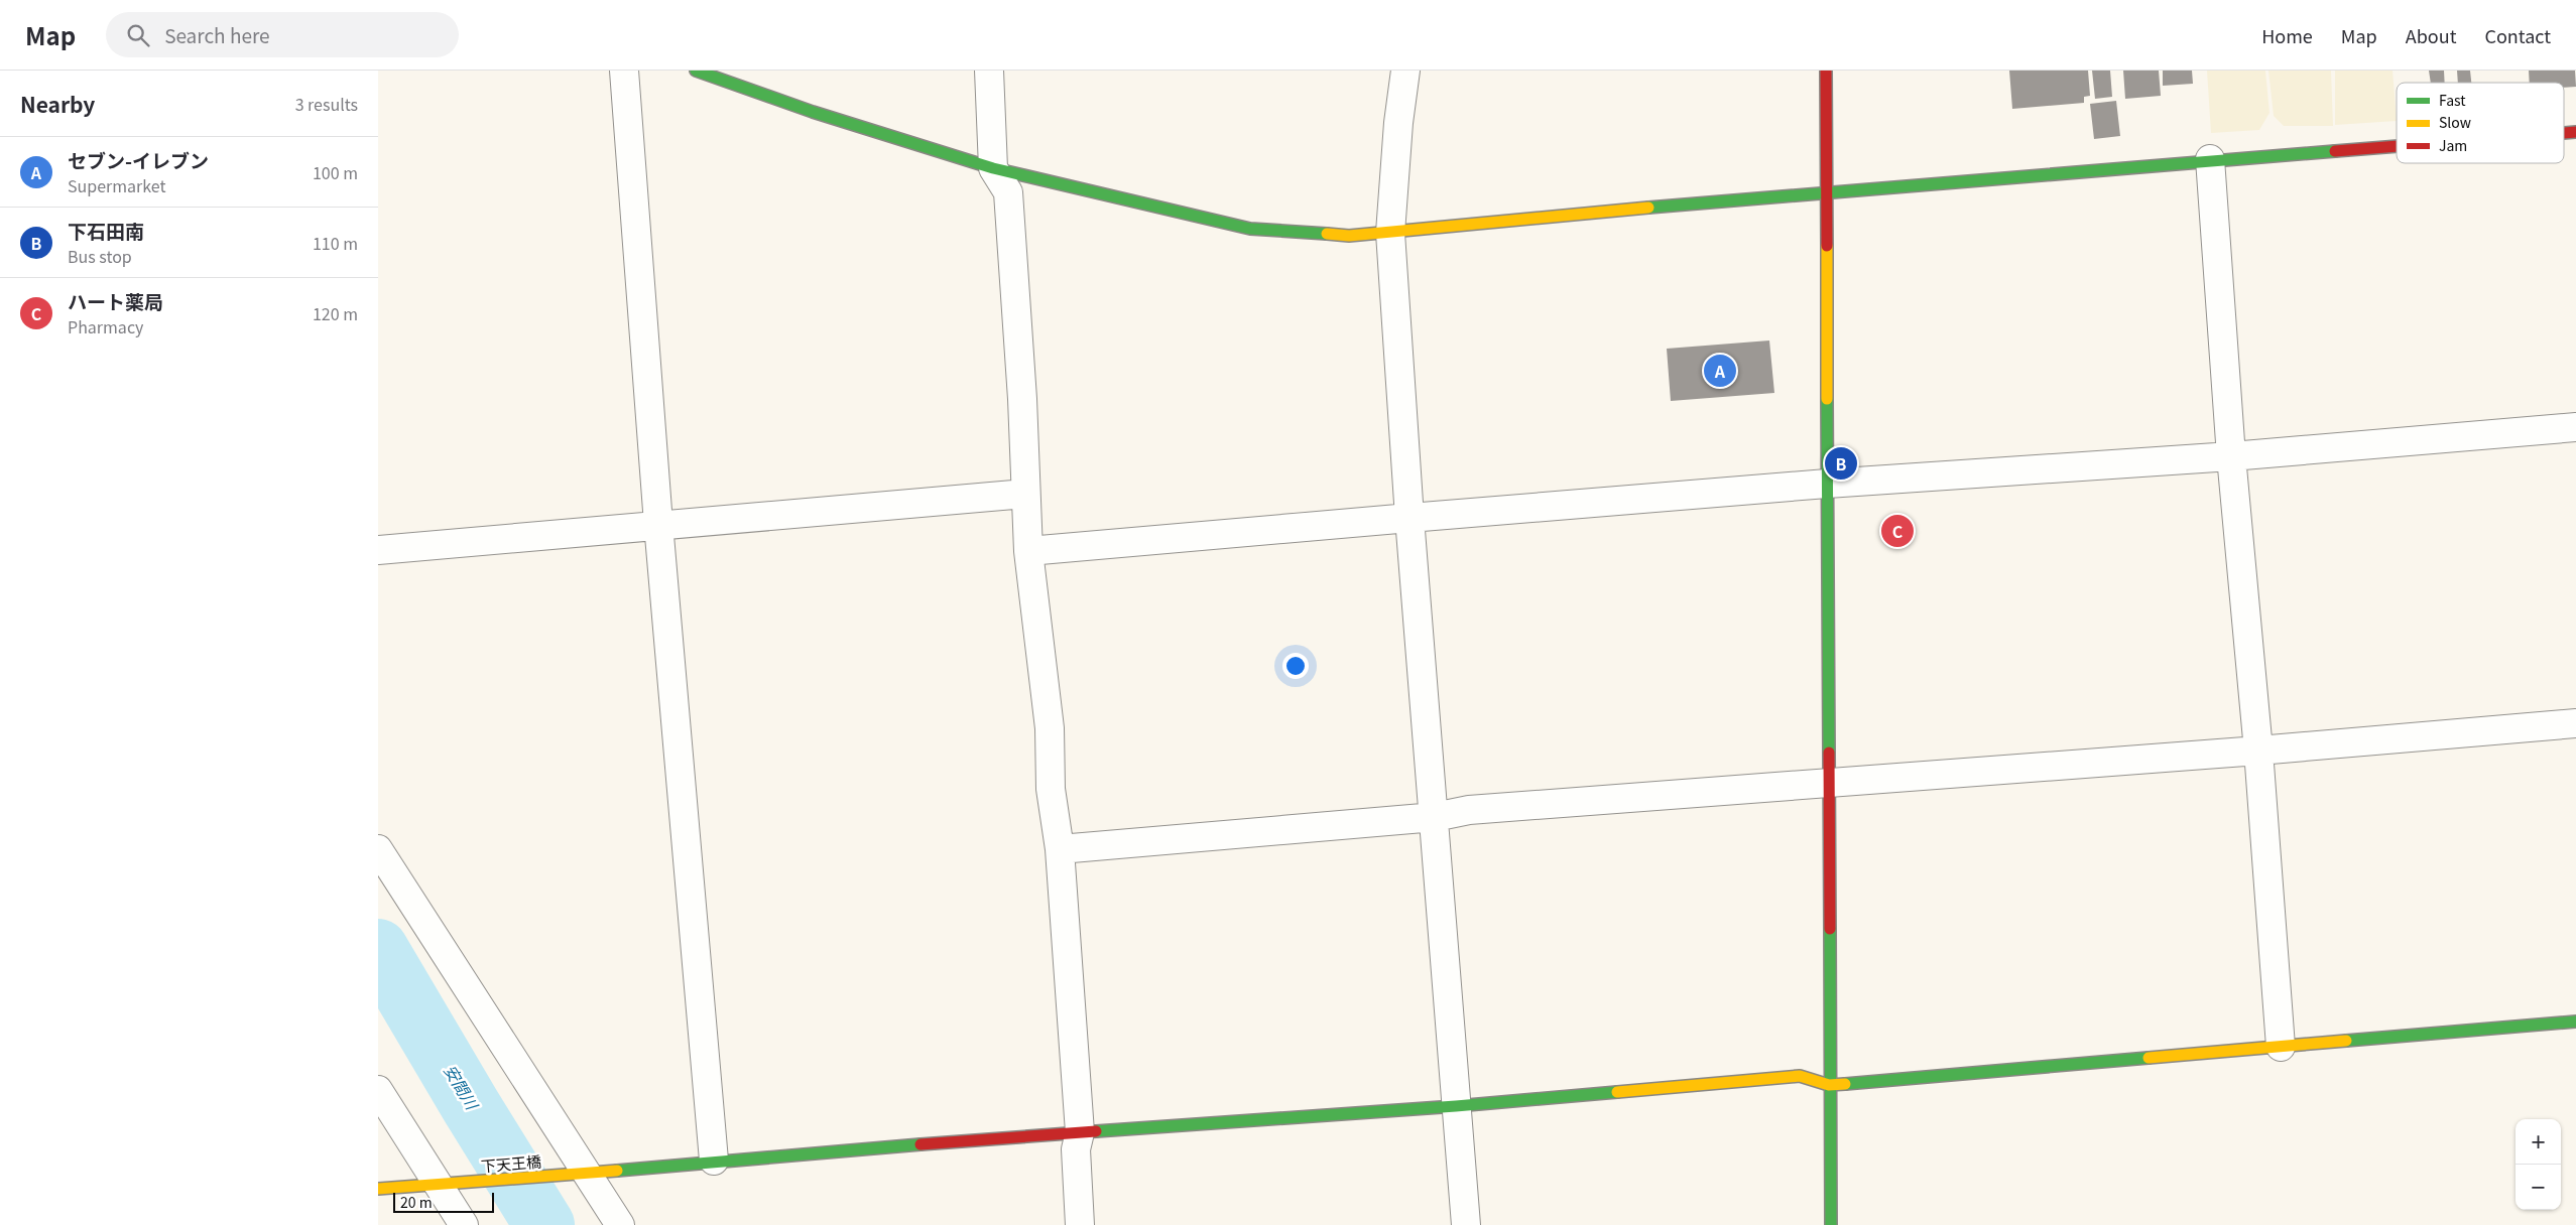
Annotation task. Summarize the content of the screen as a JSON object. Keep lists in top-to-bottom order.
{
  "streets": {
    "street": ["下天王橋"]
  },
  "water": ["安間川"],
  "legend": ["Fast", "Slow", "Jam"],
  "scale_bar": "20 m",
  "page": {
    "header": "Map",
    "search": "Search here",
    "nav": [
      "Home",
      "Map",
      "About",
      "Contact"
    ],
    "heading": ["Nearby", "3 results"],
    "list": [
      {
        "mark": "A",
        "name": "セブン-イレブン",
        "note": "Supermarket",
        "value": "100 m"
      },
      {
        "mark": "B",
        "name": "下石田南",
        "note": "Bus stop",
        "value": "110 m"
      },
      {
        "mark": "C",
        "name": "ハート薬局",
        "note": "Pharmacy",
        "value": "120 m"
      }
    ],
    "pins": ["A", "B", "C"],
    "map_buttons": ["+", "−"],
    "scale": "20 m"
  }
}
